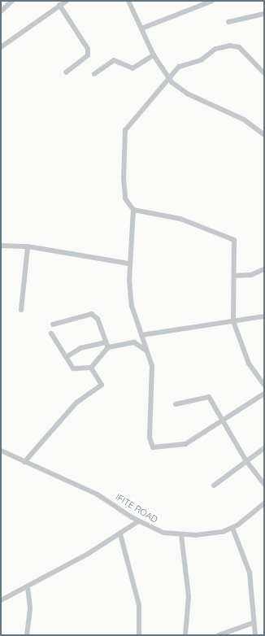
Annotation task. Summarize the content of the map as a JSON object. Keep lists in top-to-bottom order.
{
  "streets": {
    "street": ["IFITE ROAD"]
  }
}
